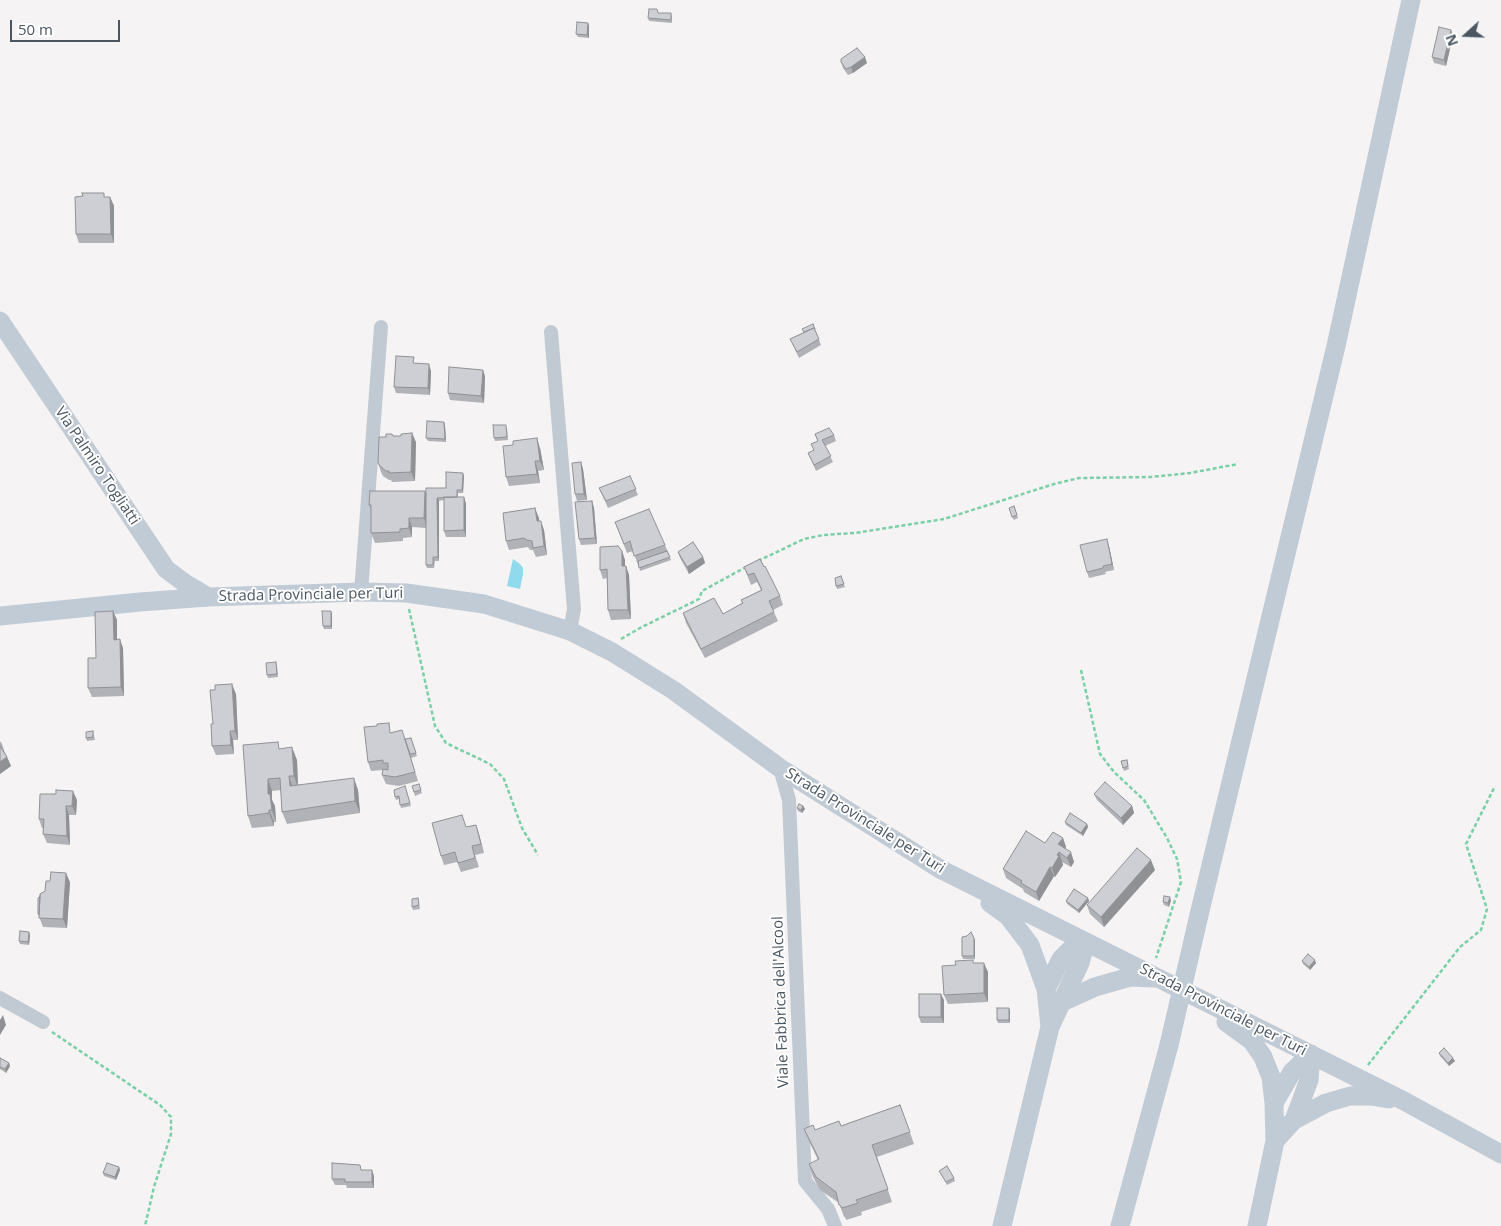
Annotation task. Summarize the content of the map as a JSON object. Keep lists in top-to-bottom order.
{
  "streets": {
    "main road": ["Via Palmiro Togliatti", "Strada Provinciale per Turi"],
    "street": ["Viale Fabbrica dell'Alcool"]
  },
  "crossings": [
    ["Via Palmiro Togliatti", "Strada Provinciale per Turi"],
    ["Strada Provinciale per Turi", "Viale Fabbrica dell'Alcool"]
  ],
  "scale_bar": "50 m",
  "north": "left"
}
